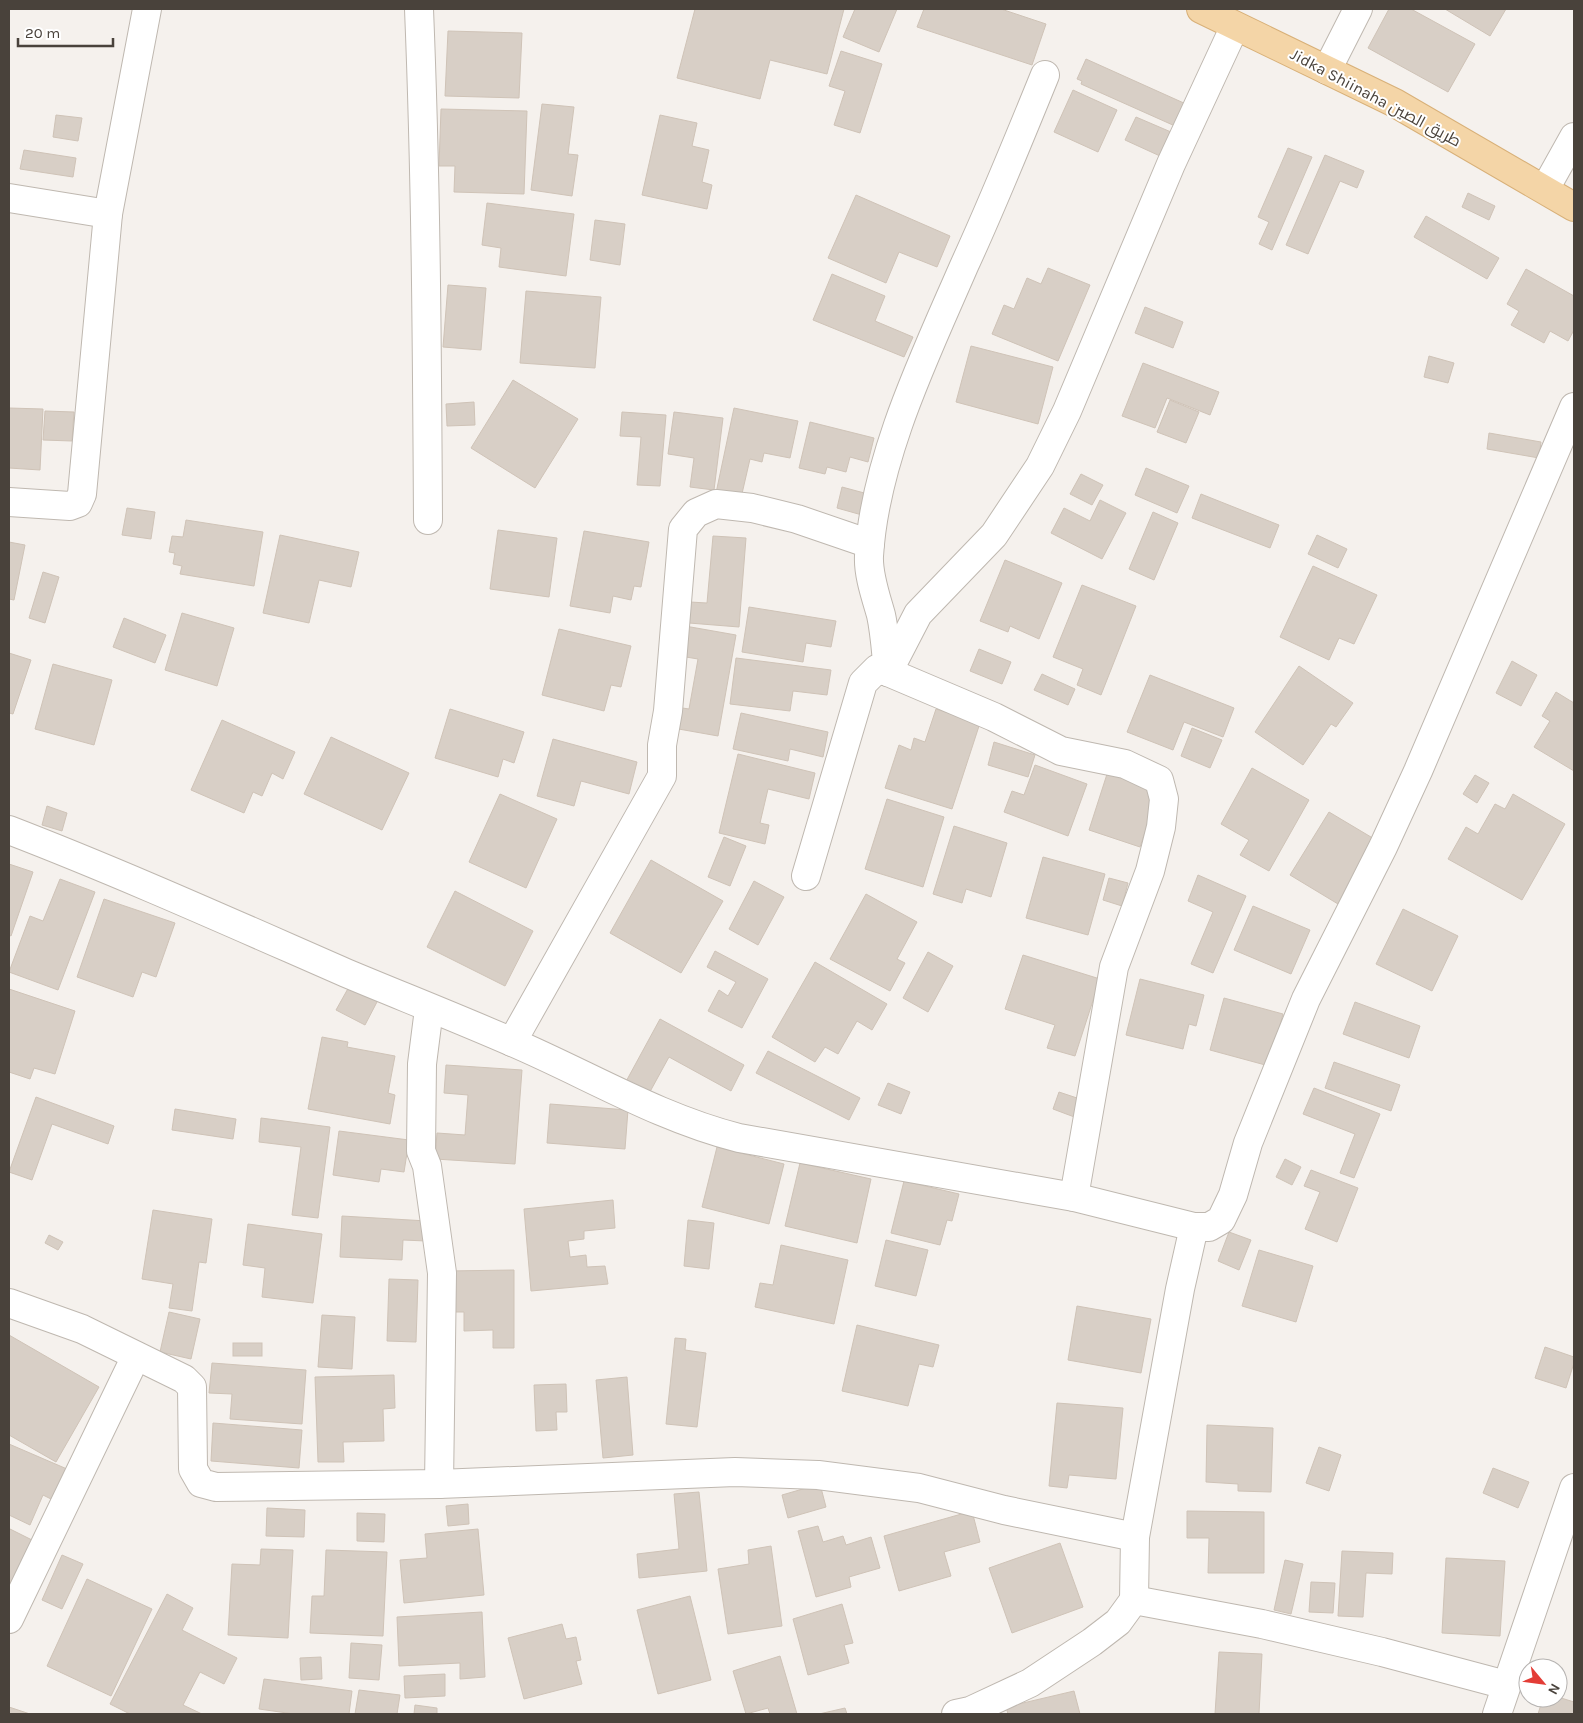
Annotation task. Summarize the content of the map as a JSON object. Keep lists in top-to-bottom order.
{
  "streets": {
    "main road": ["Jidka Shiinaha طريق الصين"]
  },
  "scale_bar": "20 m",
  "north": "bottom right"
}
